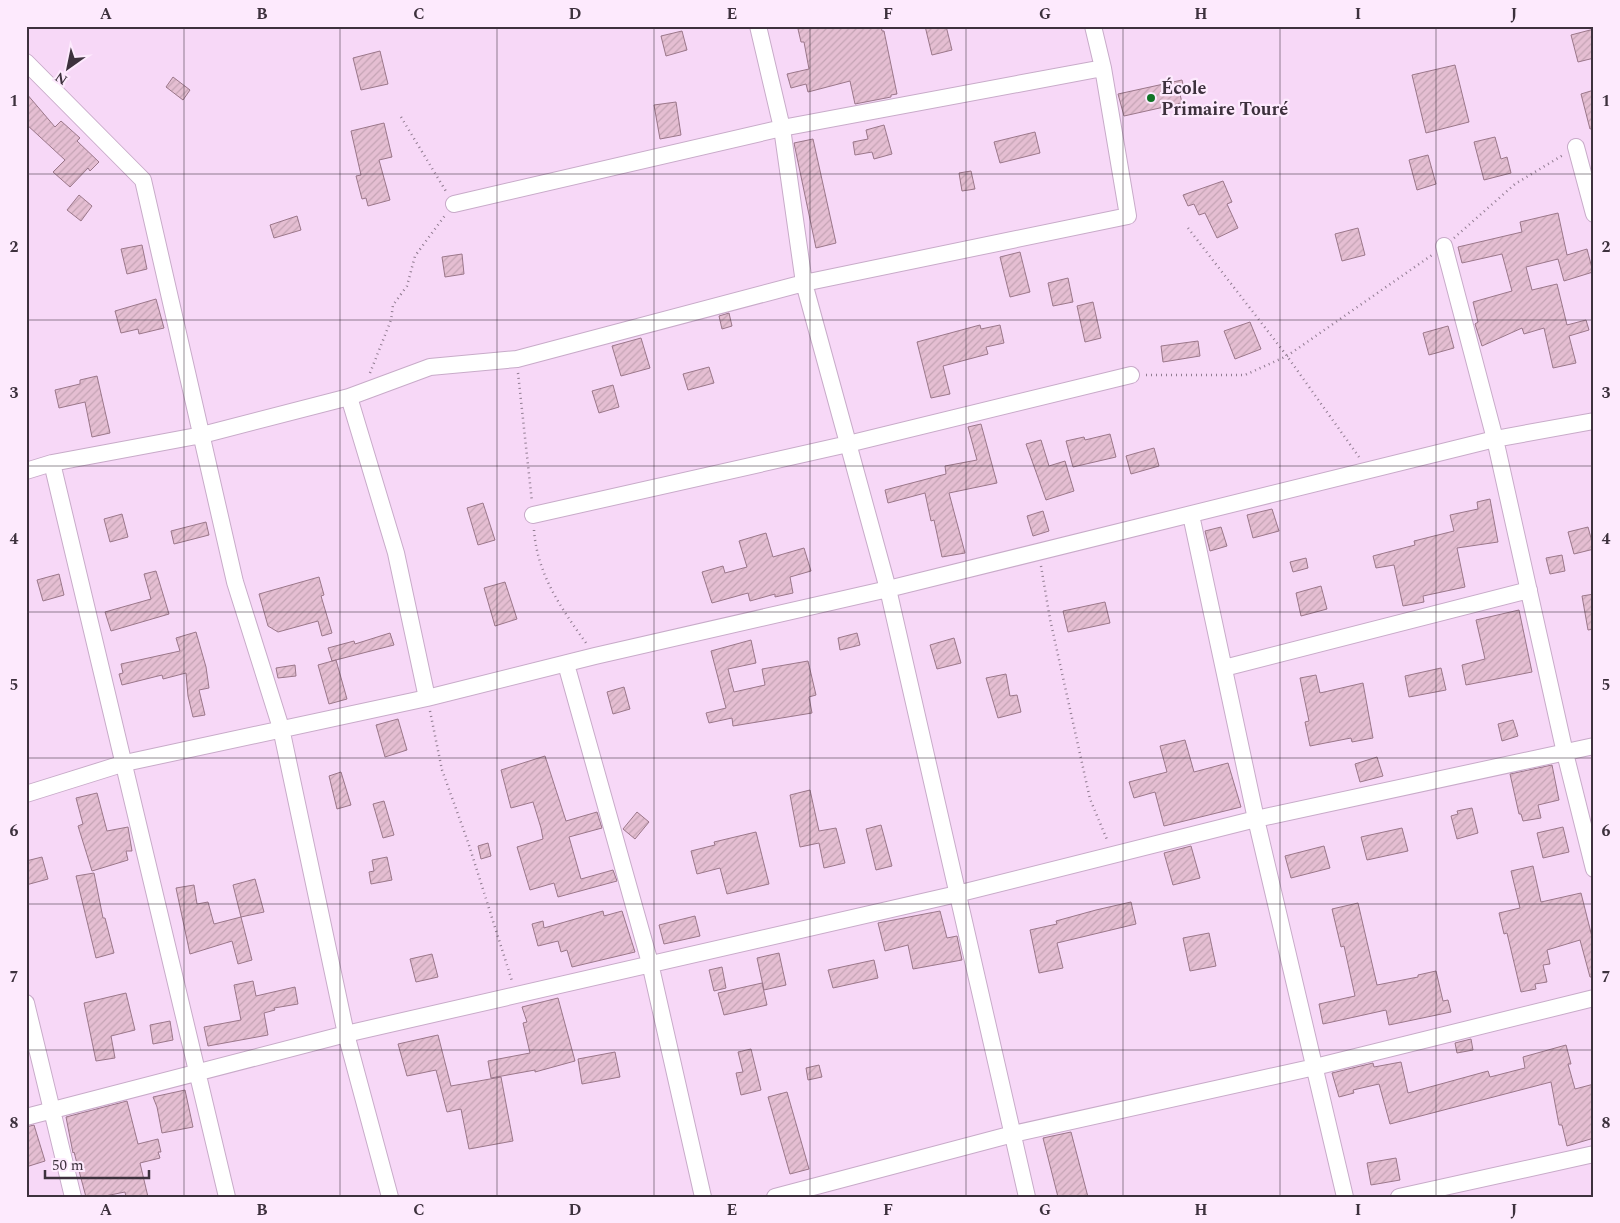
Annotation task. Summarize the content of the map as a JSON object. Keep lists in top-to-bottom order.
{
  "places": ["École Primaire Touré"],
  "scale_bar": "50 m",
  "north": "bottom left",
  "grid": {
    "columns": [
      "A",
      "B",
      "C",
      "D",
      "E",
      "F",
      "G",
      "H",
      "I",
      "J"
    ],
    "rows": [
      "1",
      "2",
      "3",
      "4",
      "5",
      "6",
      "7",
      "8"
    ]
  }
}
